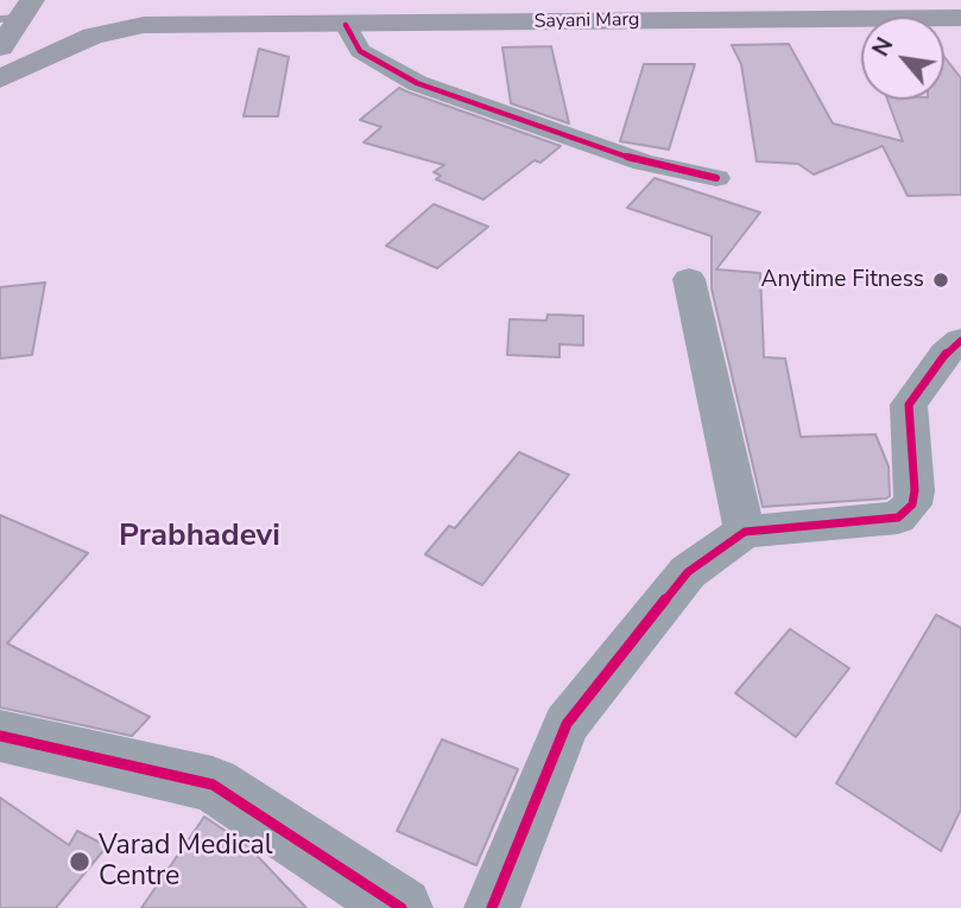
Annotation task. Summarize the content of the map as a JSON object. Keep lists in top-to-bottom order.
{
  "streets": {
    "main road": ["Sayani Marg"]
  },
  "districts": ["Prabhadevi"],
  "places": ["Anytime Fitness", "Varad Medical Centre"],
  "north": "top left"
}
